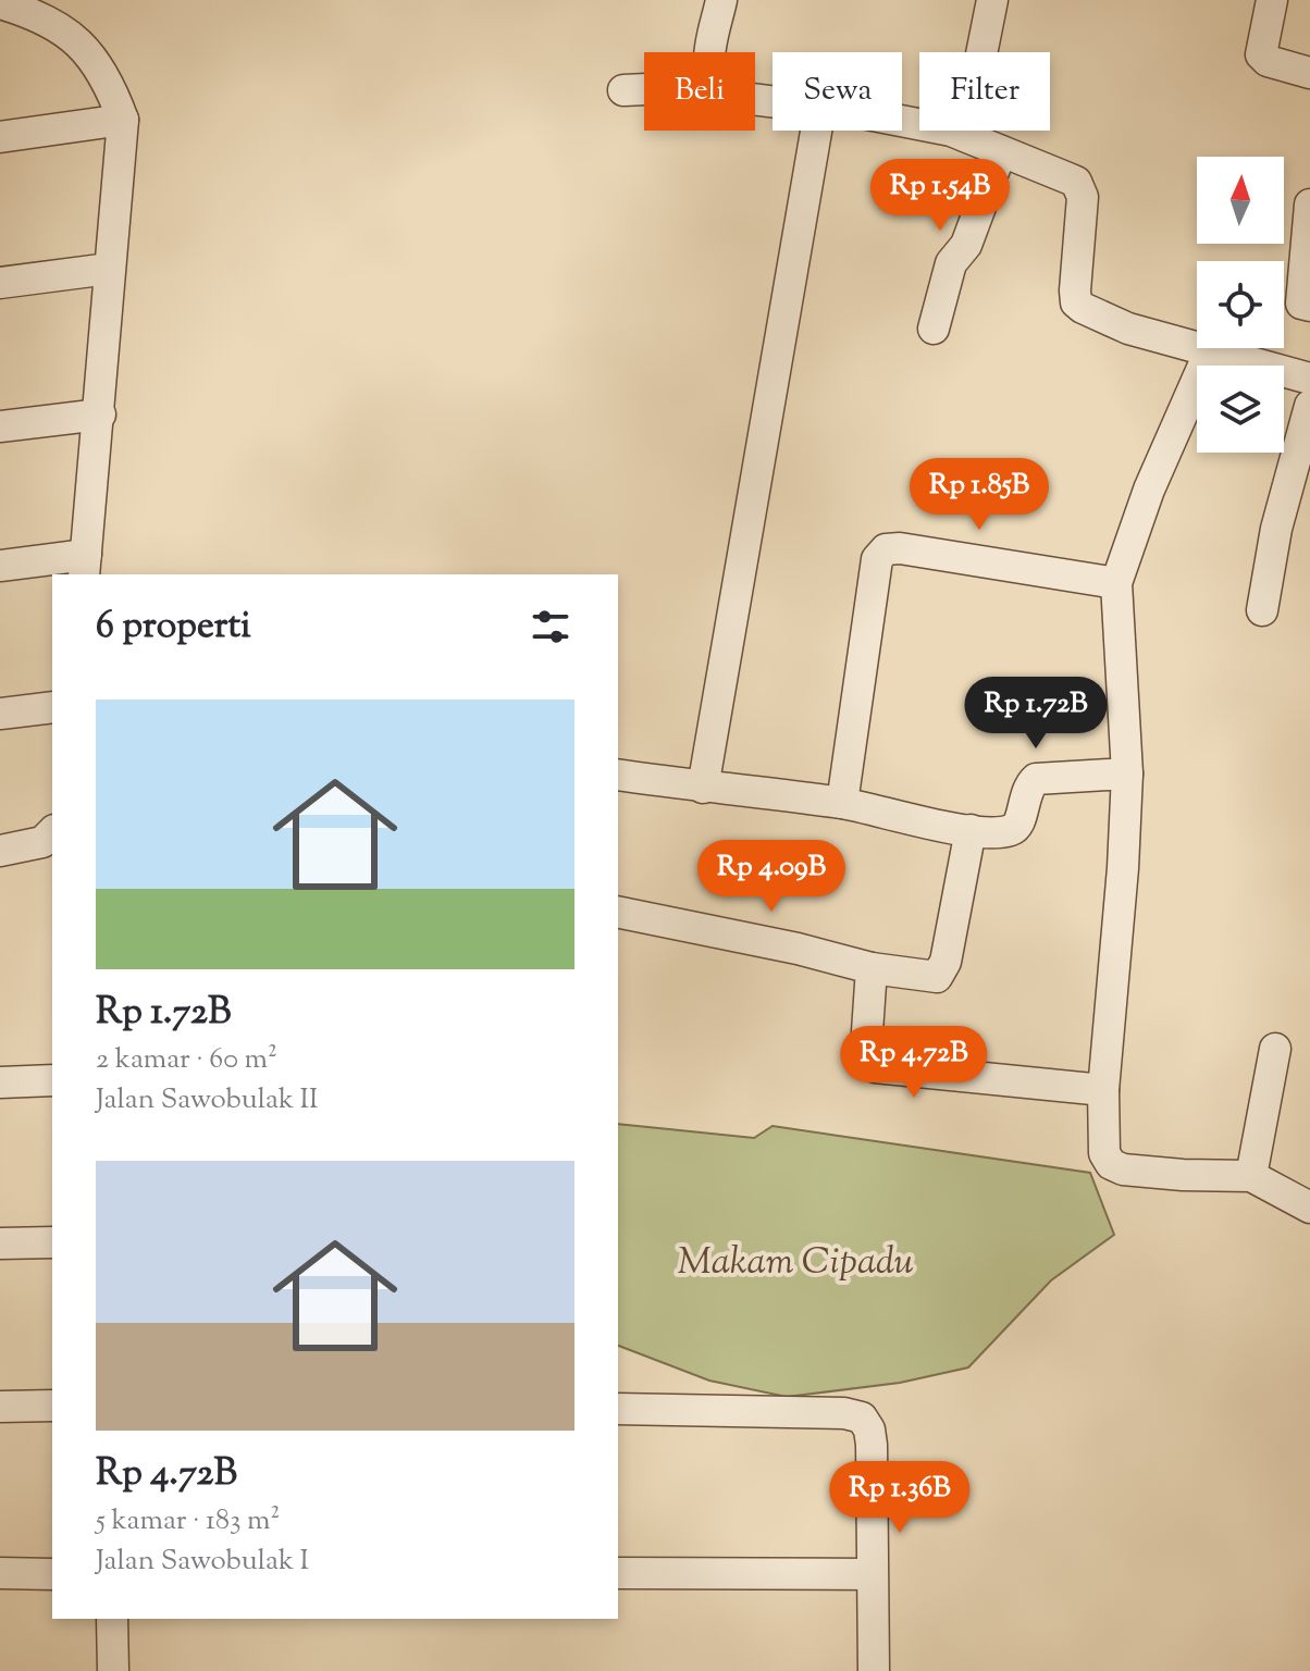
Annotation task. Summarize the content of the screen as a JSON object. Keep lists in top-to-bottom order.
{
  "parks": ["Makam Cipadu"],
  "north": "top",
  "page": {
    "chip": ["Beli", "Sewa", "Filter"],
    "price": [
      "Rp 1.54B",
      "Rp 1.85B",
      "Rp 1.72B",
      "Rp 4.09B",
      "Rp 4.72B",
      "Rp 1.36B"
    ],
    "heading": "6 properti",
    "list": [
      {
        "name": "Rp 1.72B",
        "note": "2 kamar · 60 m² · Jalan Sawobulak II"
      },
      {
        "name": "Rp 4.72B",
        "note": "5 kamar · 183 m² · Jalan Sawobulak I"
      }
    ]
  }
}
